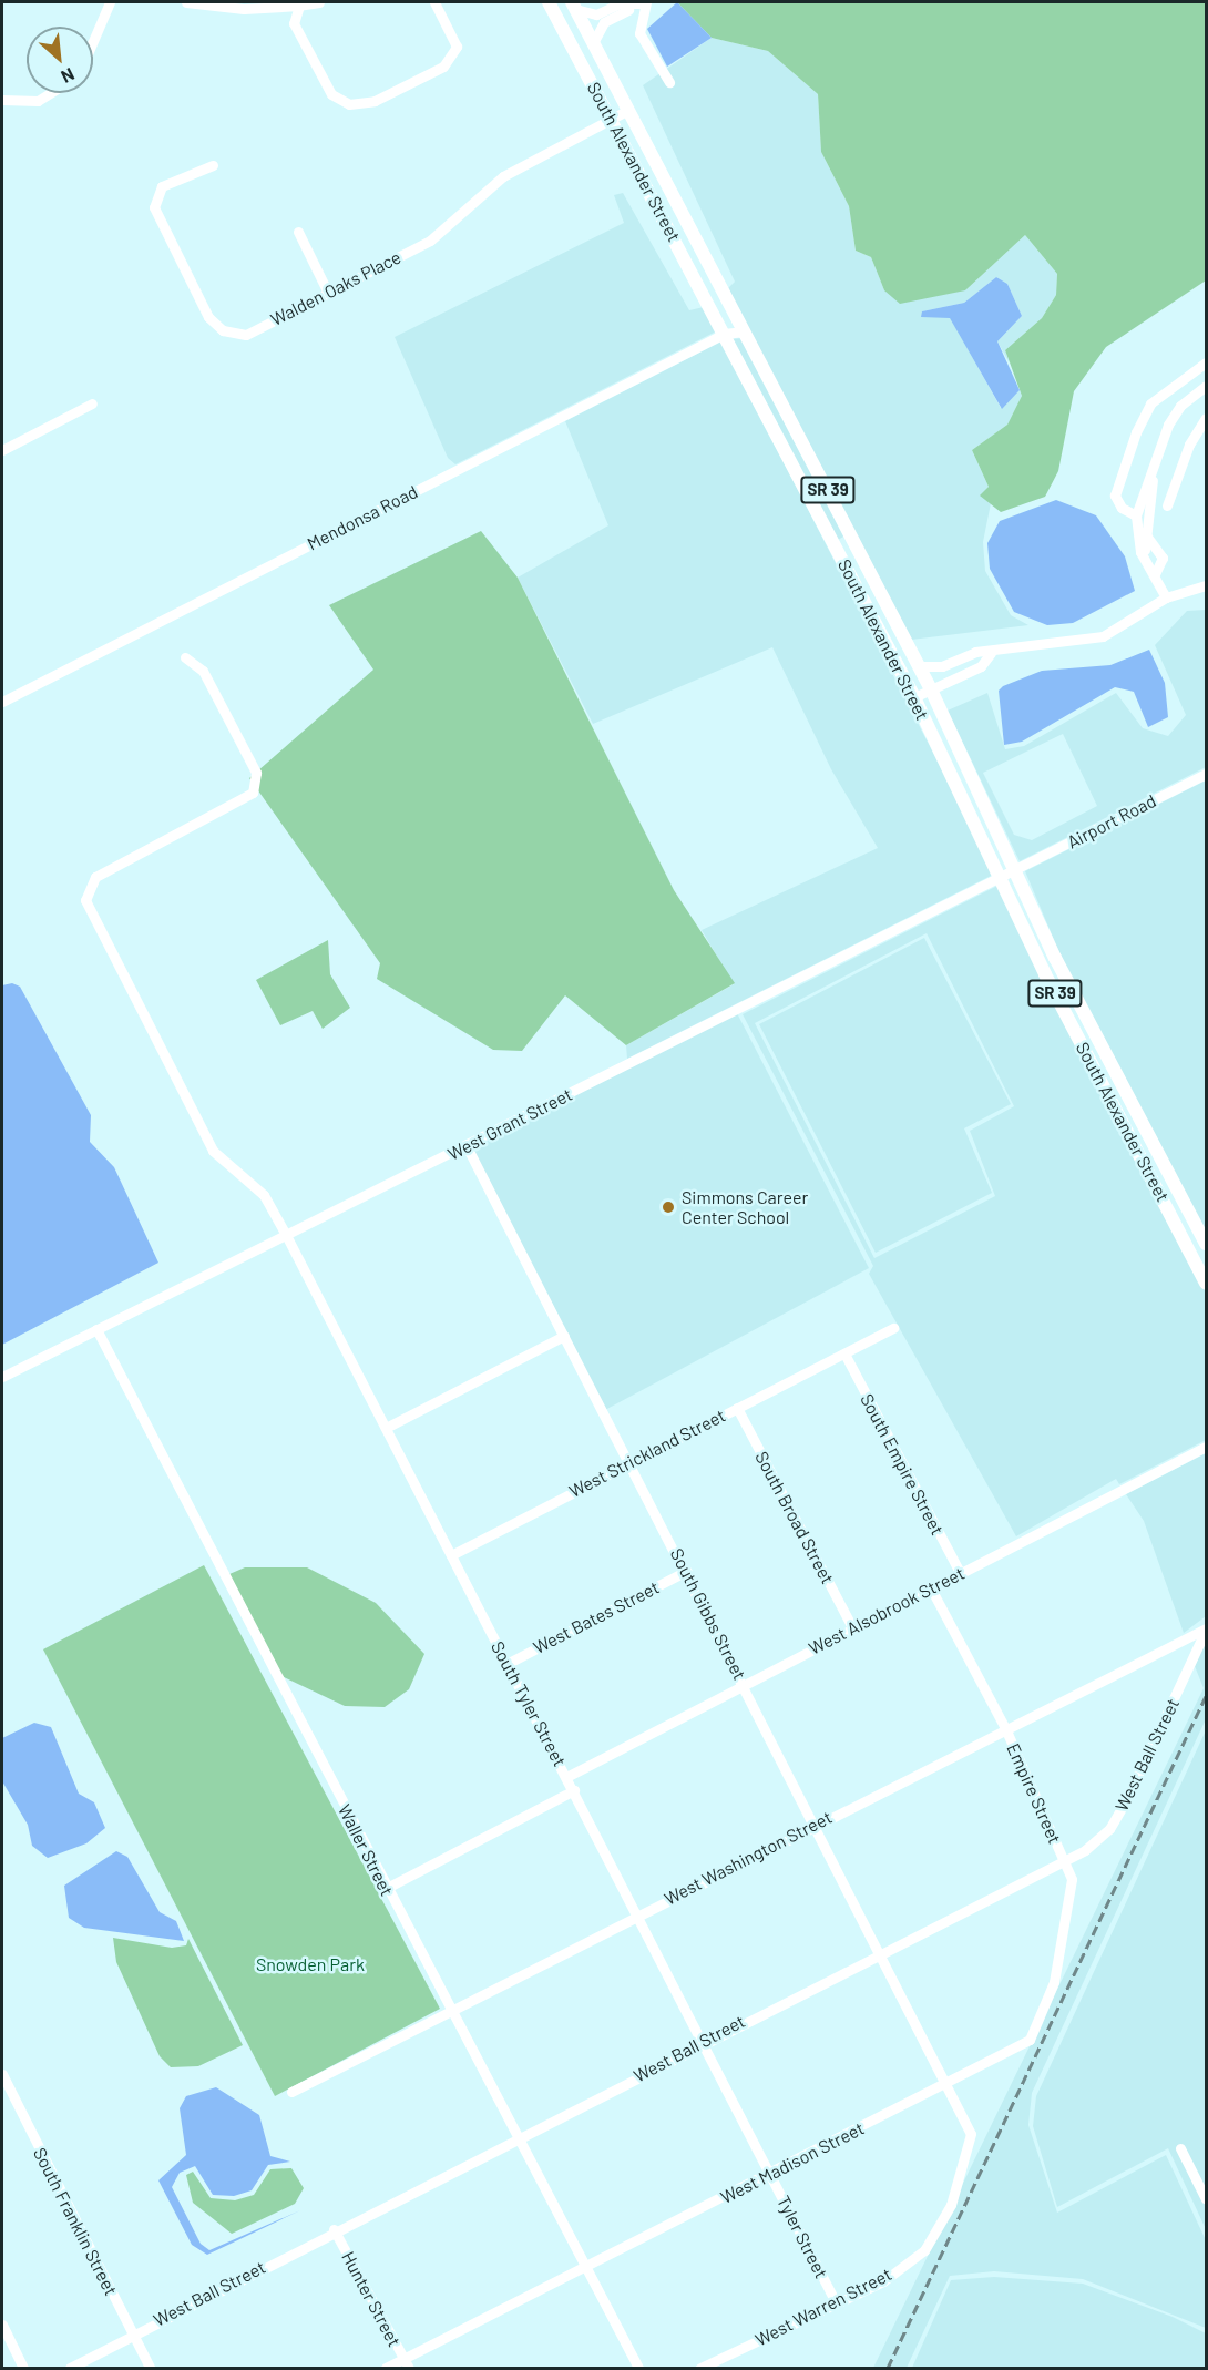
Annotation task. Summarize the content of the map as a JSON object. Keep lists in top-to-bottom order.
{
  "streets": {
    "main road": ["South Alexander Street", "SR 39"],
    "street": [
      "Walden Oaks Place",
      "Mendonsa Road",
      "Airport Road",
      "West Grant Street",
      "West Strickland Street",
      "South Empire Street",
      "South Broad Street",
      "West Alsobrook Street",
      "South Gibbs Street",
      "West Bates Street",
      "South Tyler Street",
      "West Ball Street",
      "Empire Street",
      "Waller Street",
      "West Washington Street",
      "West Madison Street",
      "South Franklin Street",
      "Tyler Street",
      "Hunter Street",
      "West Warren Street"
    ]
  },
  "crossings": [
    ["South Alexander Street", "Walden Oaks Place"],
    ["South Alexander Street", "Mendonsa Road"],
    ["South Alexander Street", "Airport Road"],
    ["South Alexander Street", "West Grant Street"],
    ["Airport Road", "West Grant Street"],
    ["West Grant Street", "South Gibbs Street"],
    ["West Grant Street", "South Tyler Street"],
    ["West Grant Street", "Waller Street"],
    ["West Strickland Street", "South Empire Street"],
    ["West Strickland Street", "South Broad Street"],
    ["West Strickland Street", "South Gibbs Street"],
    ["West Strickland Street", "South Tyler Street"],
    ["South Empire Street", "West Alsobrook Street"],
    ["South Broad Street", "West Alsobrook Street"],
    ["West Alsobrook Street", "South Gibbs Street"],
    ["West Alsobrook Street", "South Tyler Street"],
    ["South Gibbs Street", "West Bates Street"],
    ["South Gibbs Street", "West Ball Street"],
    ["South Gibbs Street", "West Washington Street"],
    ["South Gibbs Street", "West Madison Street"],
    ["South Gibbs Street", "West Warren Street"],
    ["West Bates Street", "South Tyler Street"],
    ["South Tyler Street", "West Ball Street"],
    ["South Tyler Street", "West Washington Street"],
    ["South Tyler Street", "West Madison Street"],
    ["South Tyler Street", "Tyler Street"],
    ["West Ball Street", "Empire Street"],
    ["West Ball Street", "Waller Street"],
    ["West Ball Street", "West Washington Street"],
    ["West Ball Street", "West Madison Street"],
    ["West Ball Street", "South Franklin Street"],
    ["West Ball Street", "Hunter Street"],
    ["Empire Street", "West Washington Street"],
    ["Empire Street", "West Madison Street"],
    ["Waller Street", "West Washington Street"],
    ["Waller Street", "West Madison Street"],
    ["West Madison Street", "Tyler Street"],
    ["West Madison Street", "Hunter Street"],
    ["West Madison Street", "West Warren Street"],
    ["Tyler Street", "West Warren Street"]
  ],
  "parks": ["Snowden Park"],
  "places": ["Simmons Career Center School"],
  "north": "bottom right"
}
